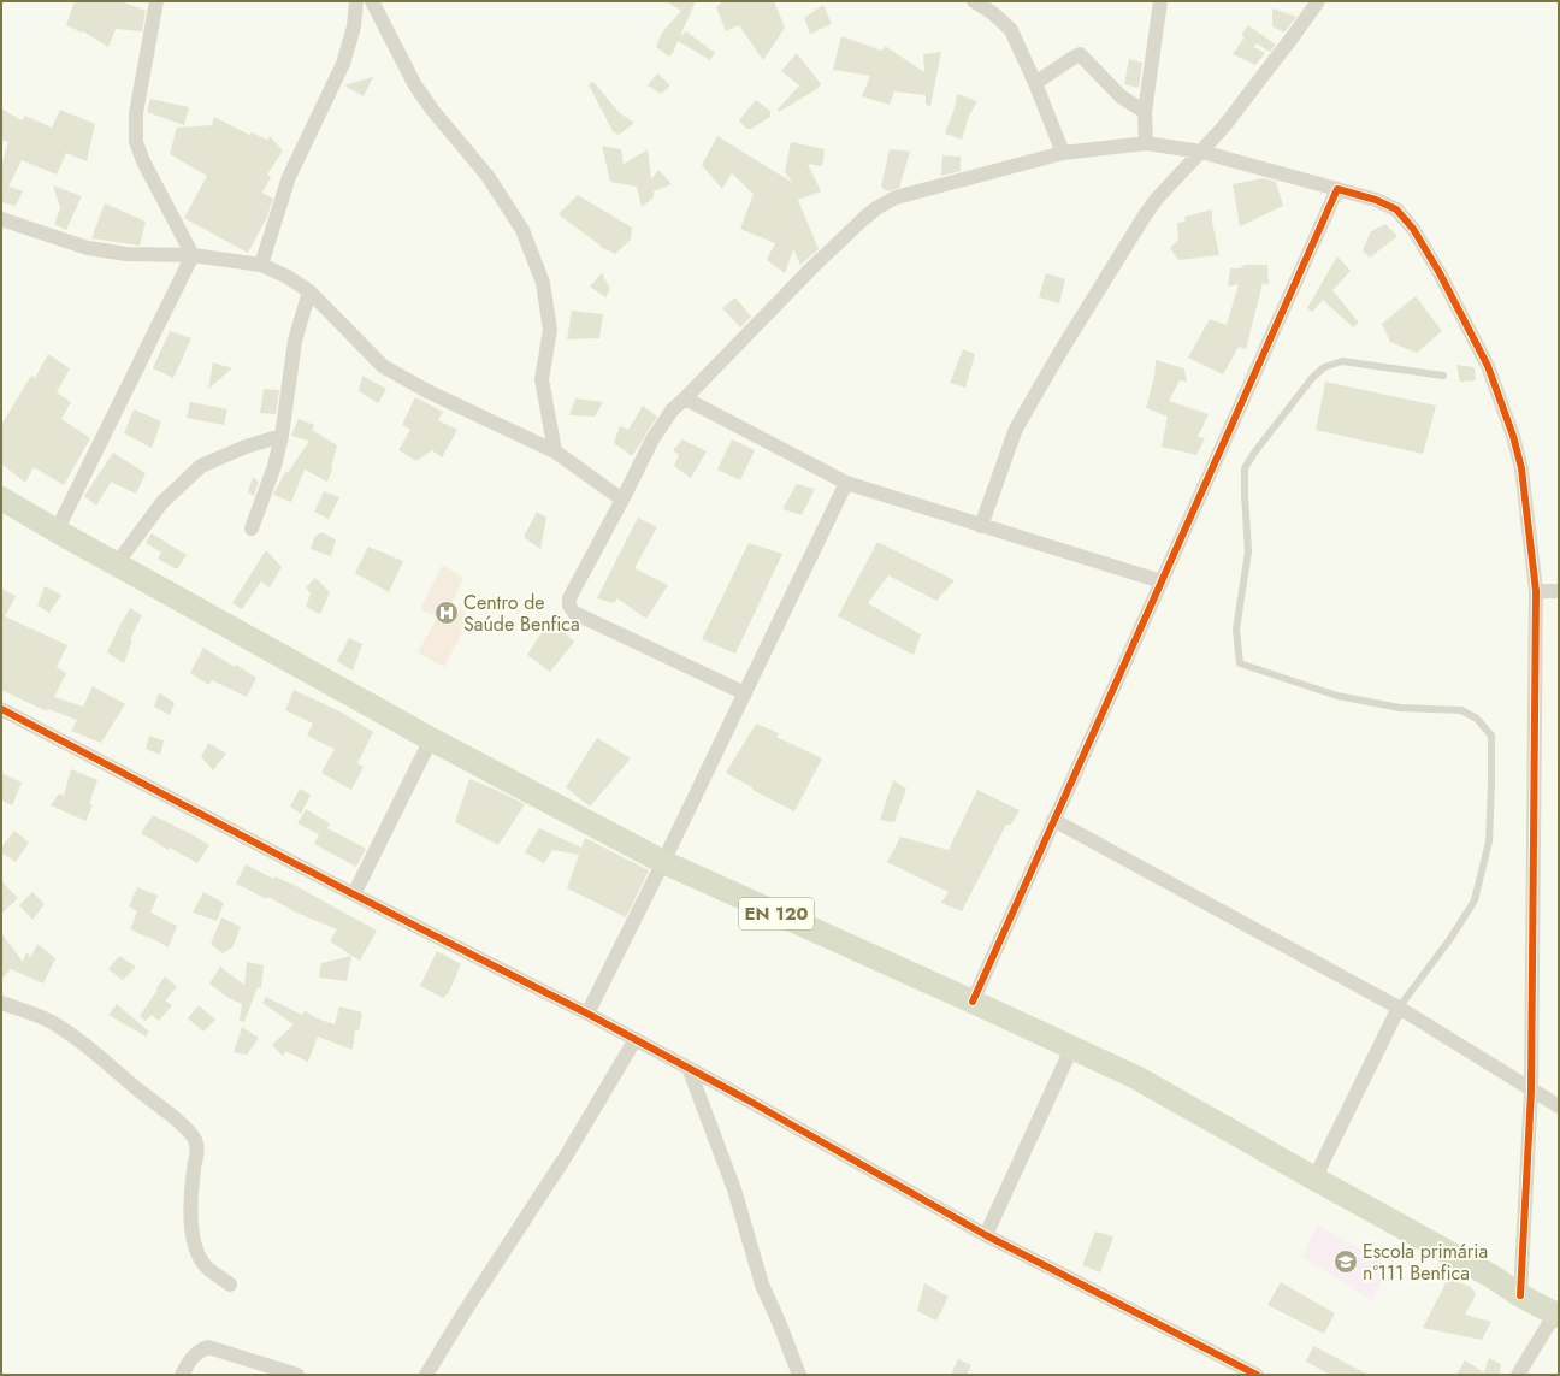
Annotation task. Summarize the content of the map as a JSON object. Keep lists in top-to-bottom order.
{
  "streets": {
    "main road": ["EN 120"]
  },
  "places": {
    "hospital": ["Centro de Saúde Benfica"],
    "school or university": ["Escola primária n°111 Benfica"]
  }
}
